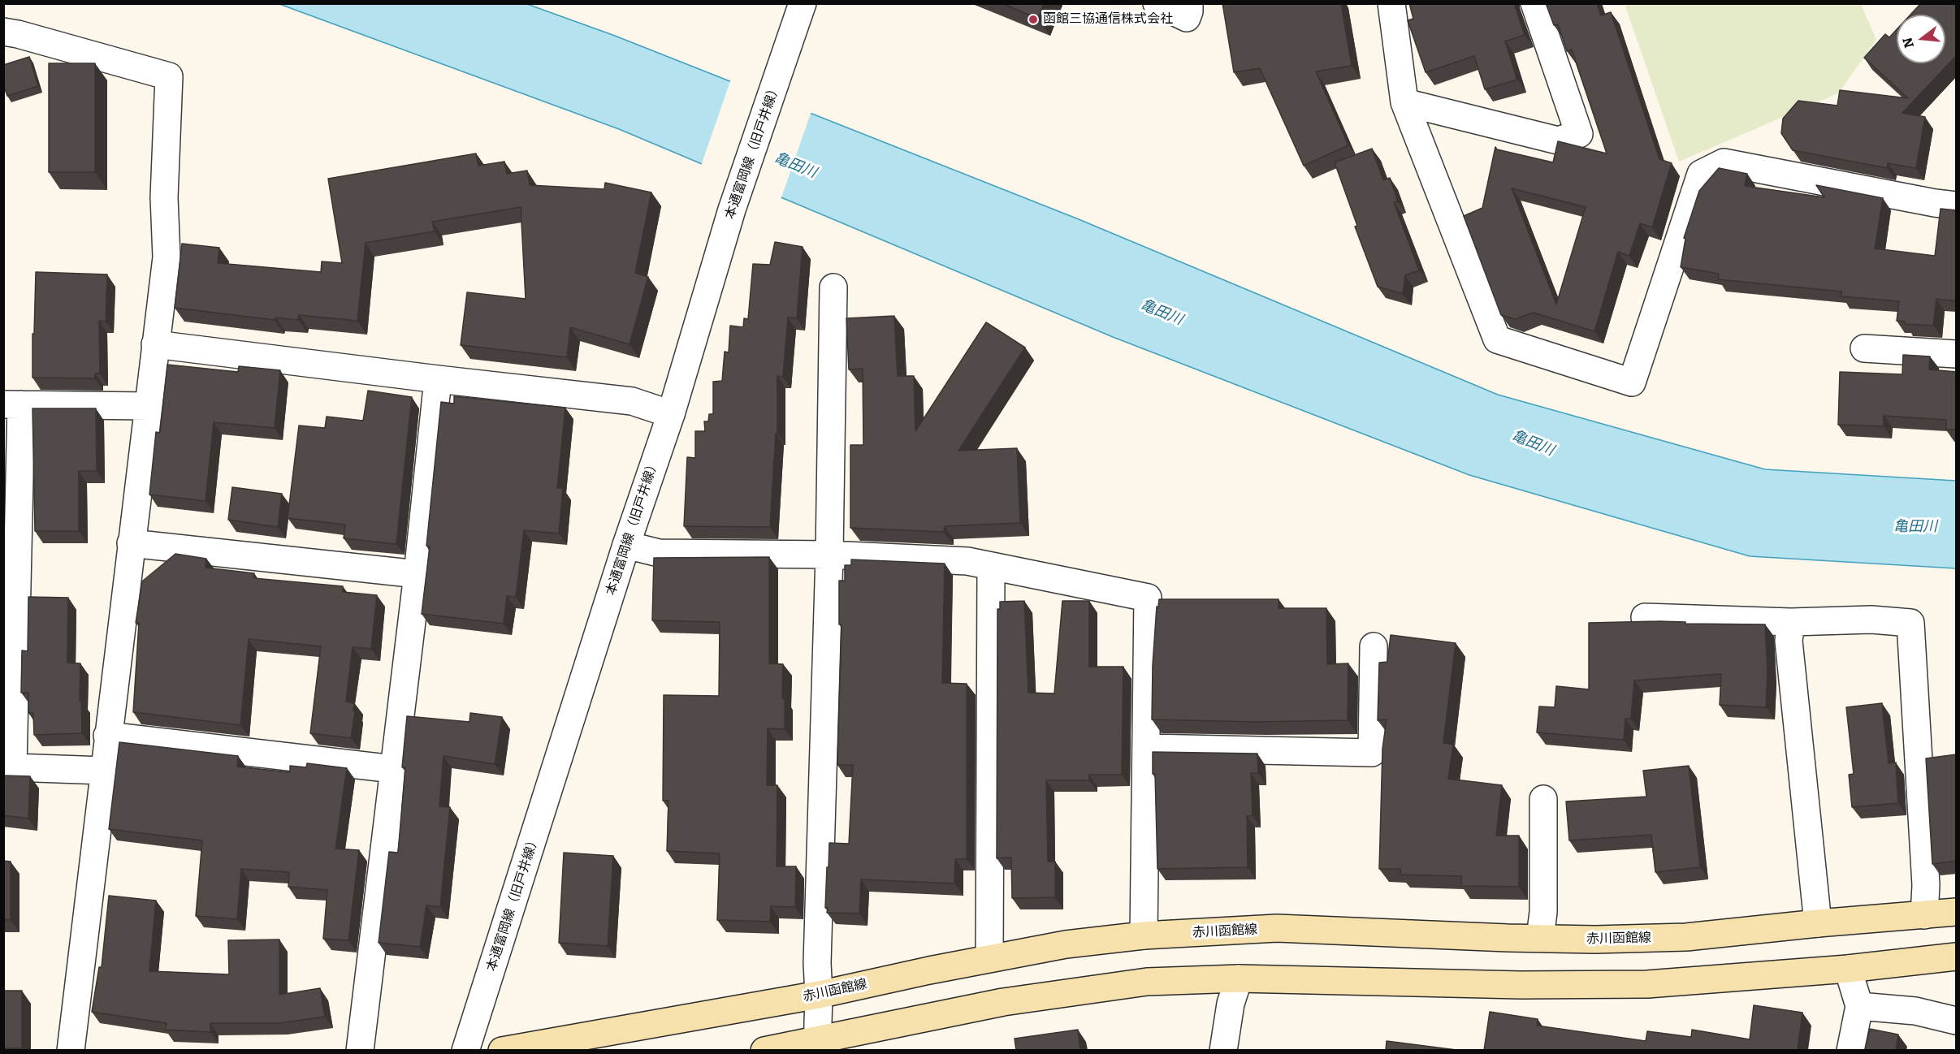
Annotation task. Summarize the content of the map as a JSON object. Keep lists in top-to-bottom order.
{
  "streets": {
    "main road": ["赤川函館線"],
    "street": ["本通富岡線（旧戸井線）"]
  },
  "water": ["亀田川"],
  "places": ["函館三協通信株式会社"],
  "north": "left"
}
